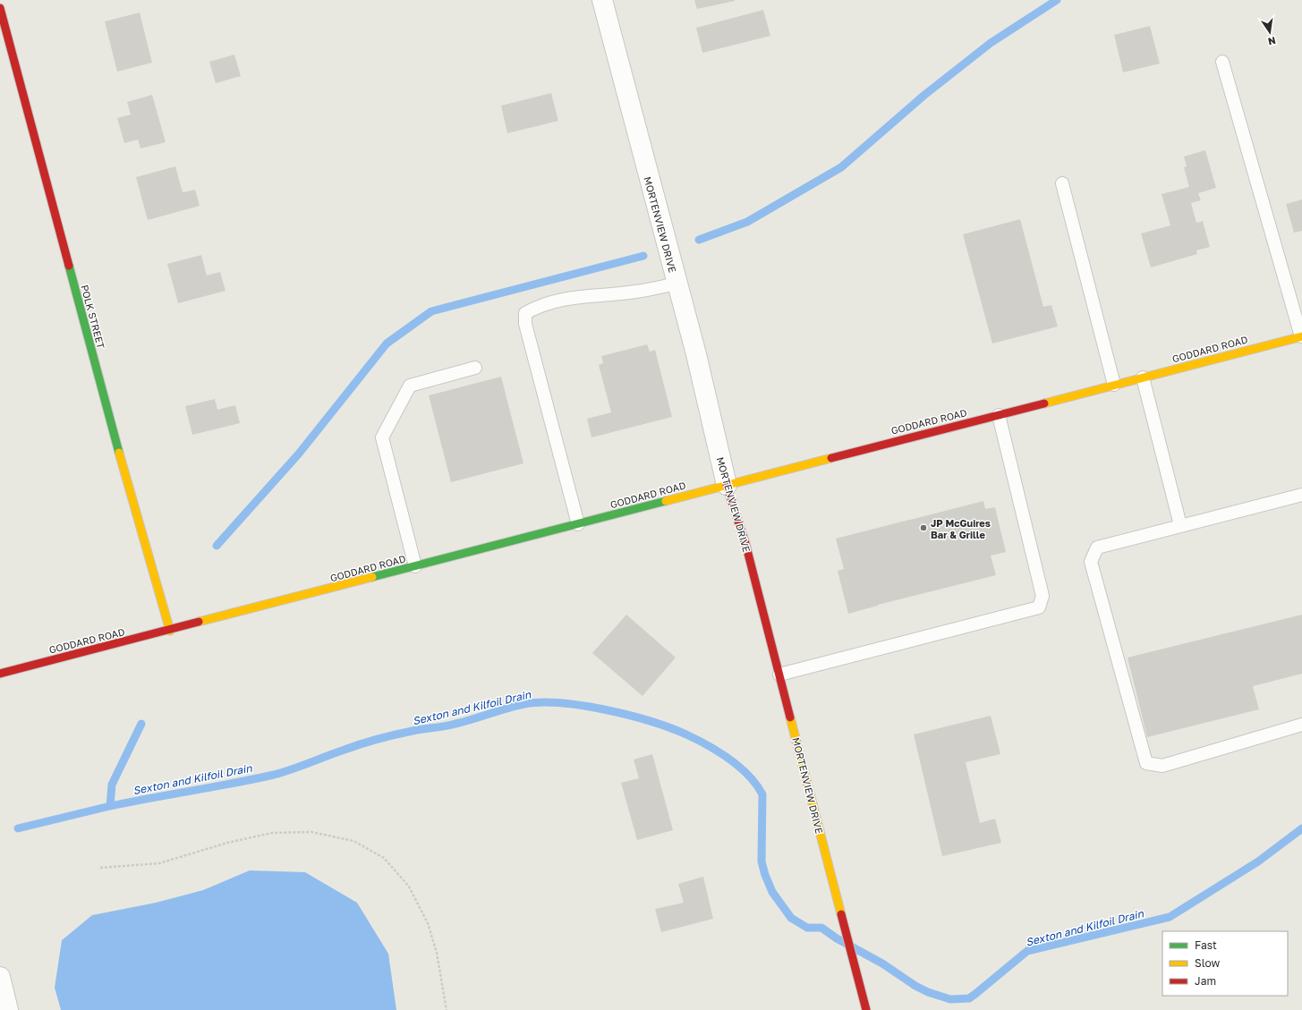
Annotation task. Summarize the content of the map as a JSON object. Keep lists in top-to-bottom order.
{
  "streets": {
    "main road": ["MORTENVIEW DRIVE", "POLK STREET", "GODDARD ROAD"]
  },
  "crossings": [
    ["MORTENVIEW DRIVE", "GODDARD ROAD"],
    ["POLK STREET", "GODDARD ROAD"]
  ],
  "water": ["Sexton and Kilfoil Drain"],
  "places": ["JP McGuires Bar & Grille"],
  "legend": ["Fast", "Slow", "Jam"],
  "north": "bottom"
}
